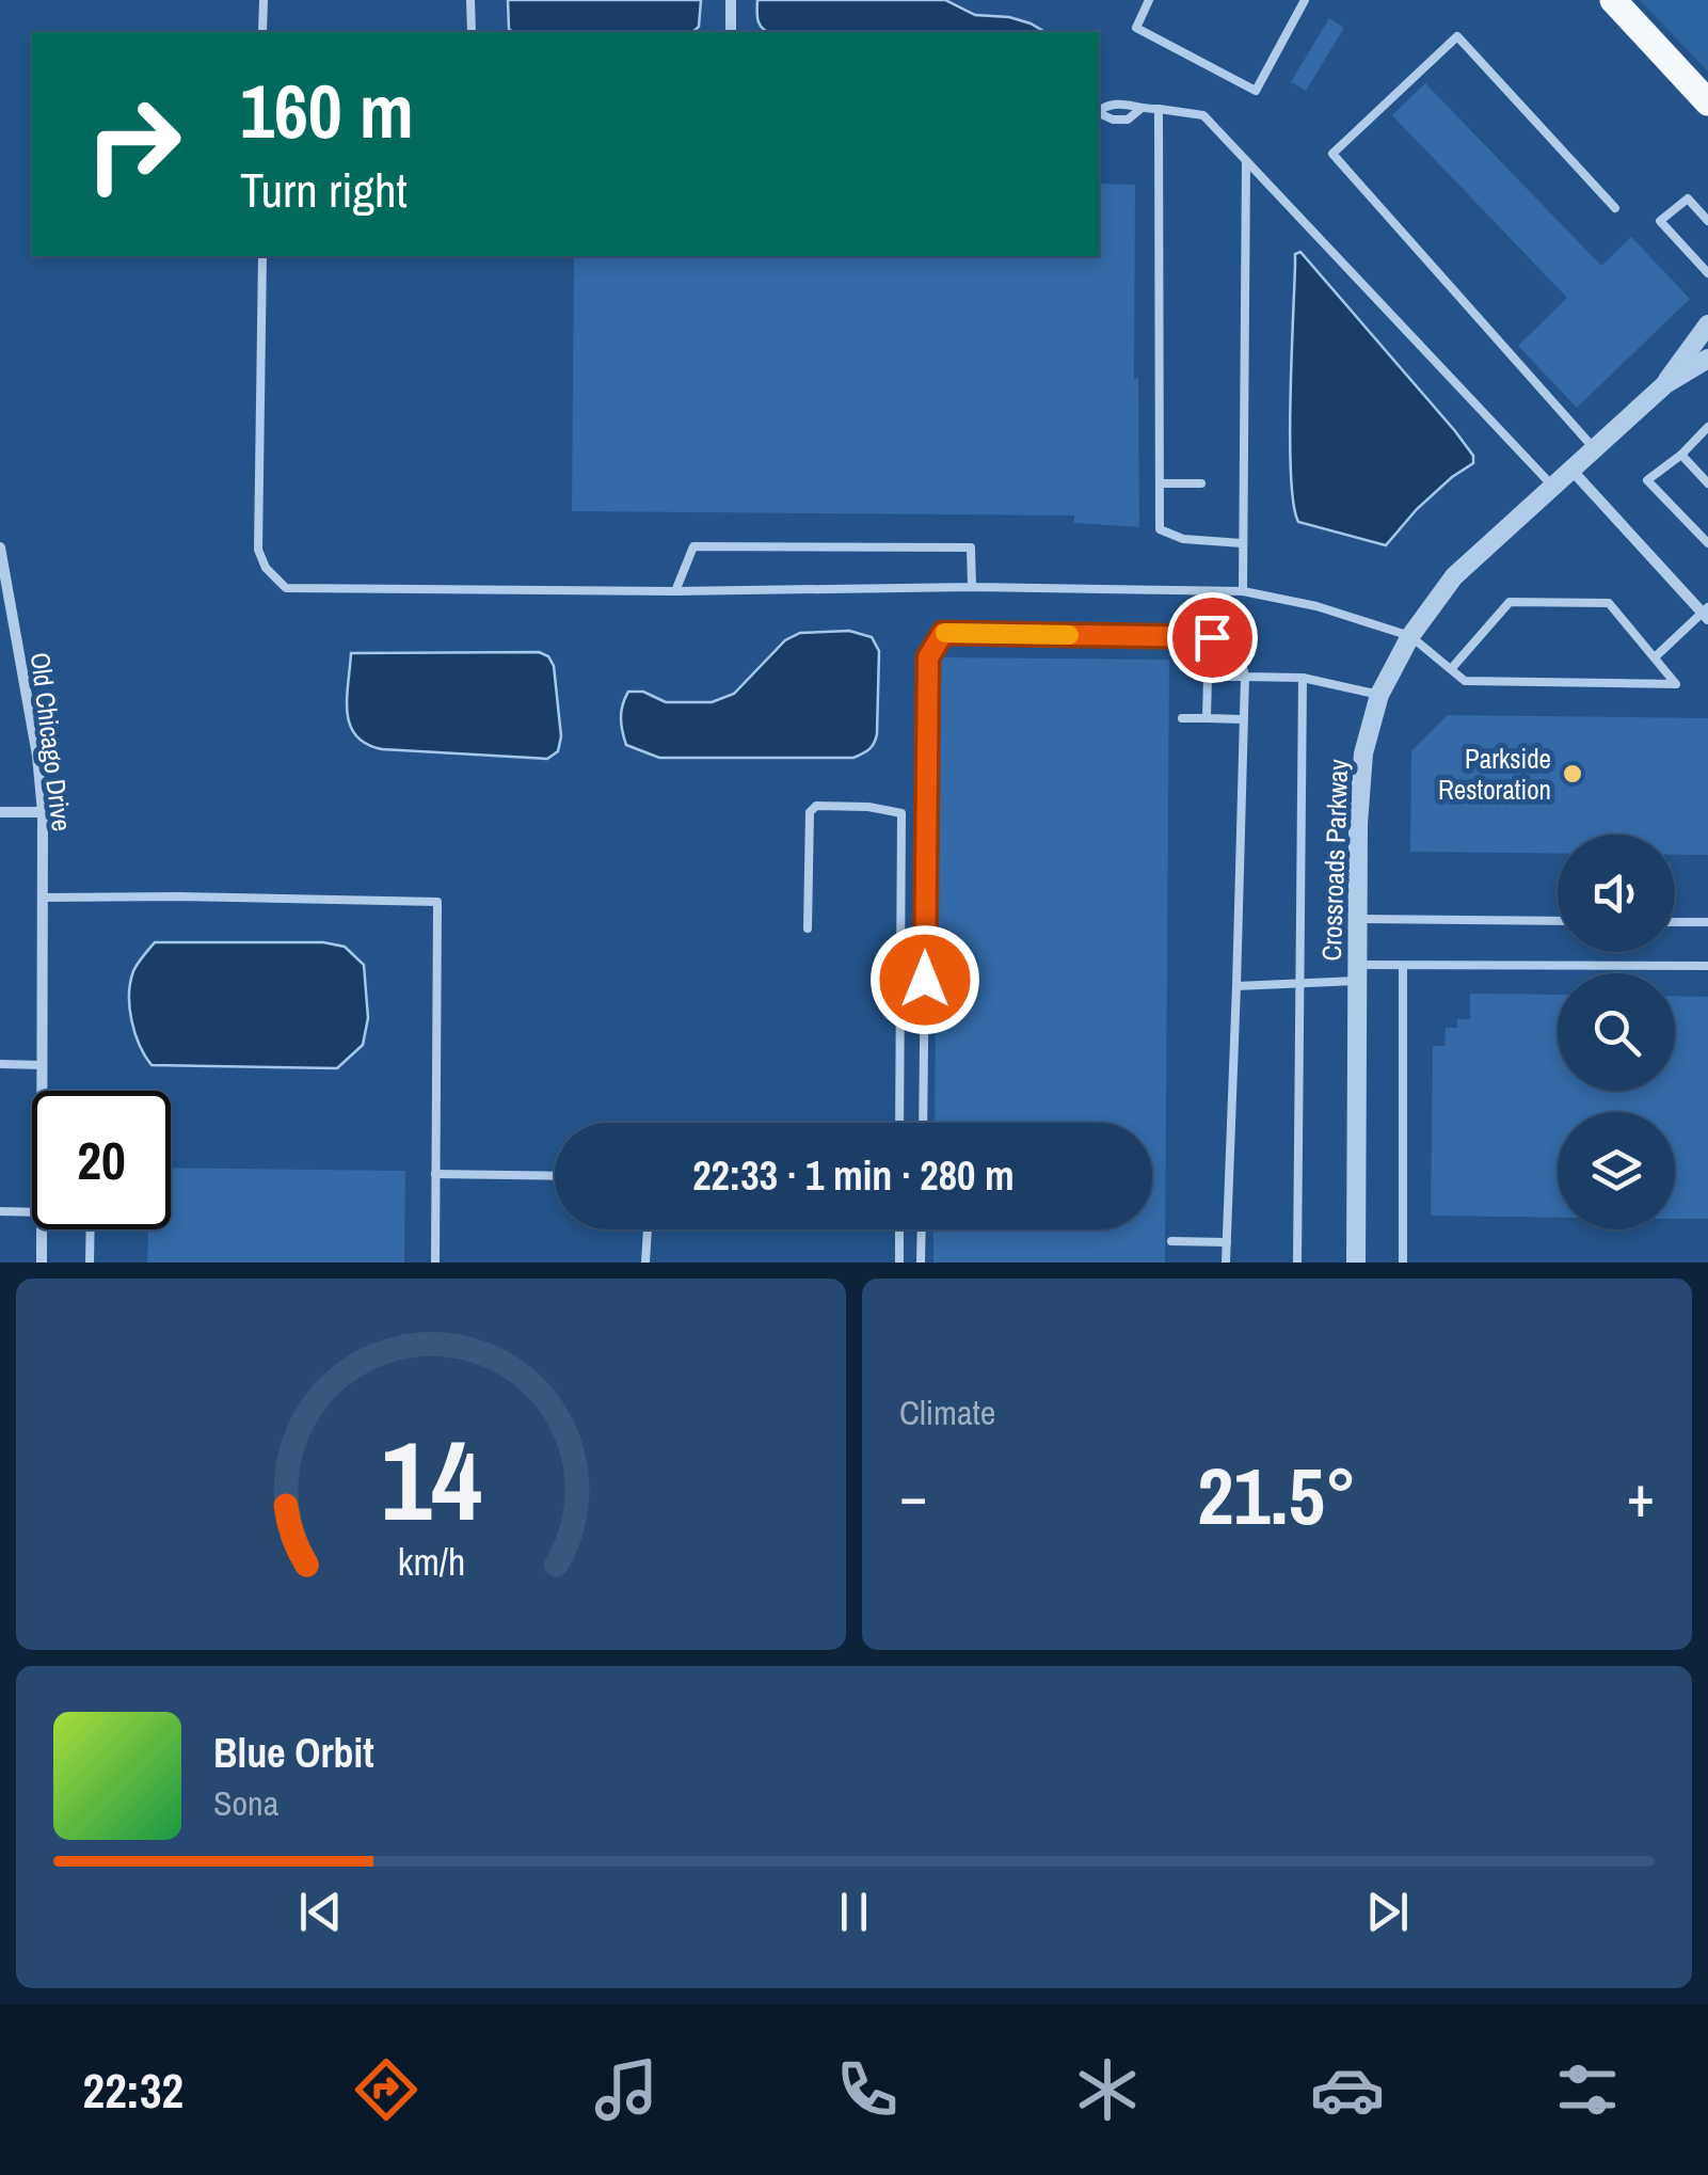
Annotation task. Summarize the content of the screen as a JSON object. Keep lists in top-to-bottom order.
{
  "streets": {
    "street": ["Old Chicago Drive", "Crossroads Parkway"]
  },
  "places": ["Parkside Restoration"],
  "page": {
    "turn": ["160 m", "Turn right"],
    "limit": "20",
    "trip": "22:33 · 1 min · 280 m",
    "tile": "Climate",
    "heat": ["−", "21.5°", "+"],
    "song": ["Blue Orbit", "Sona"],
    "tabs": "22:32",
    "gauge": ["14", "km/h"]
  }
}
